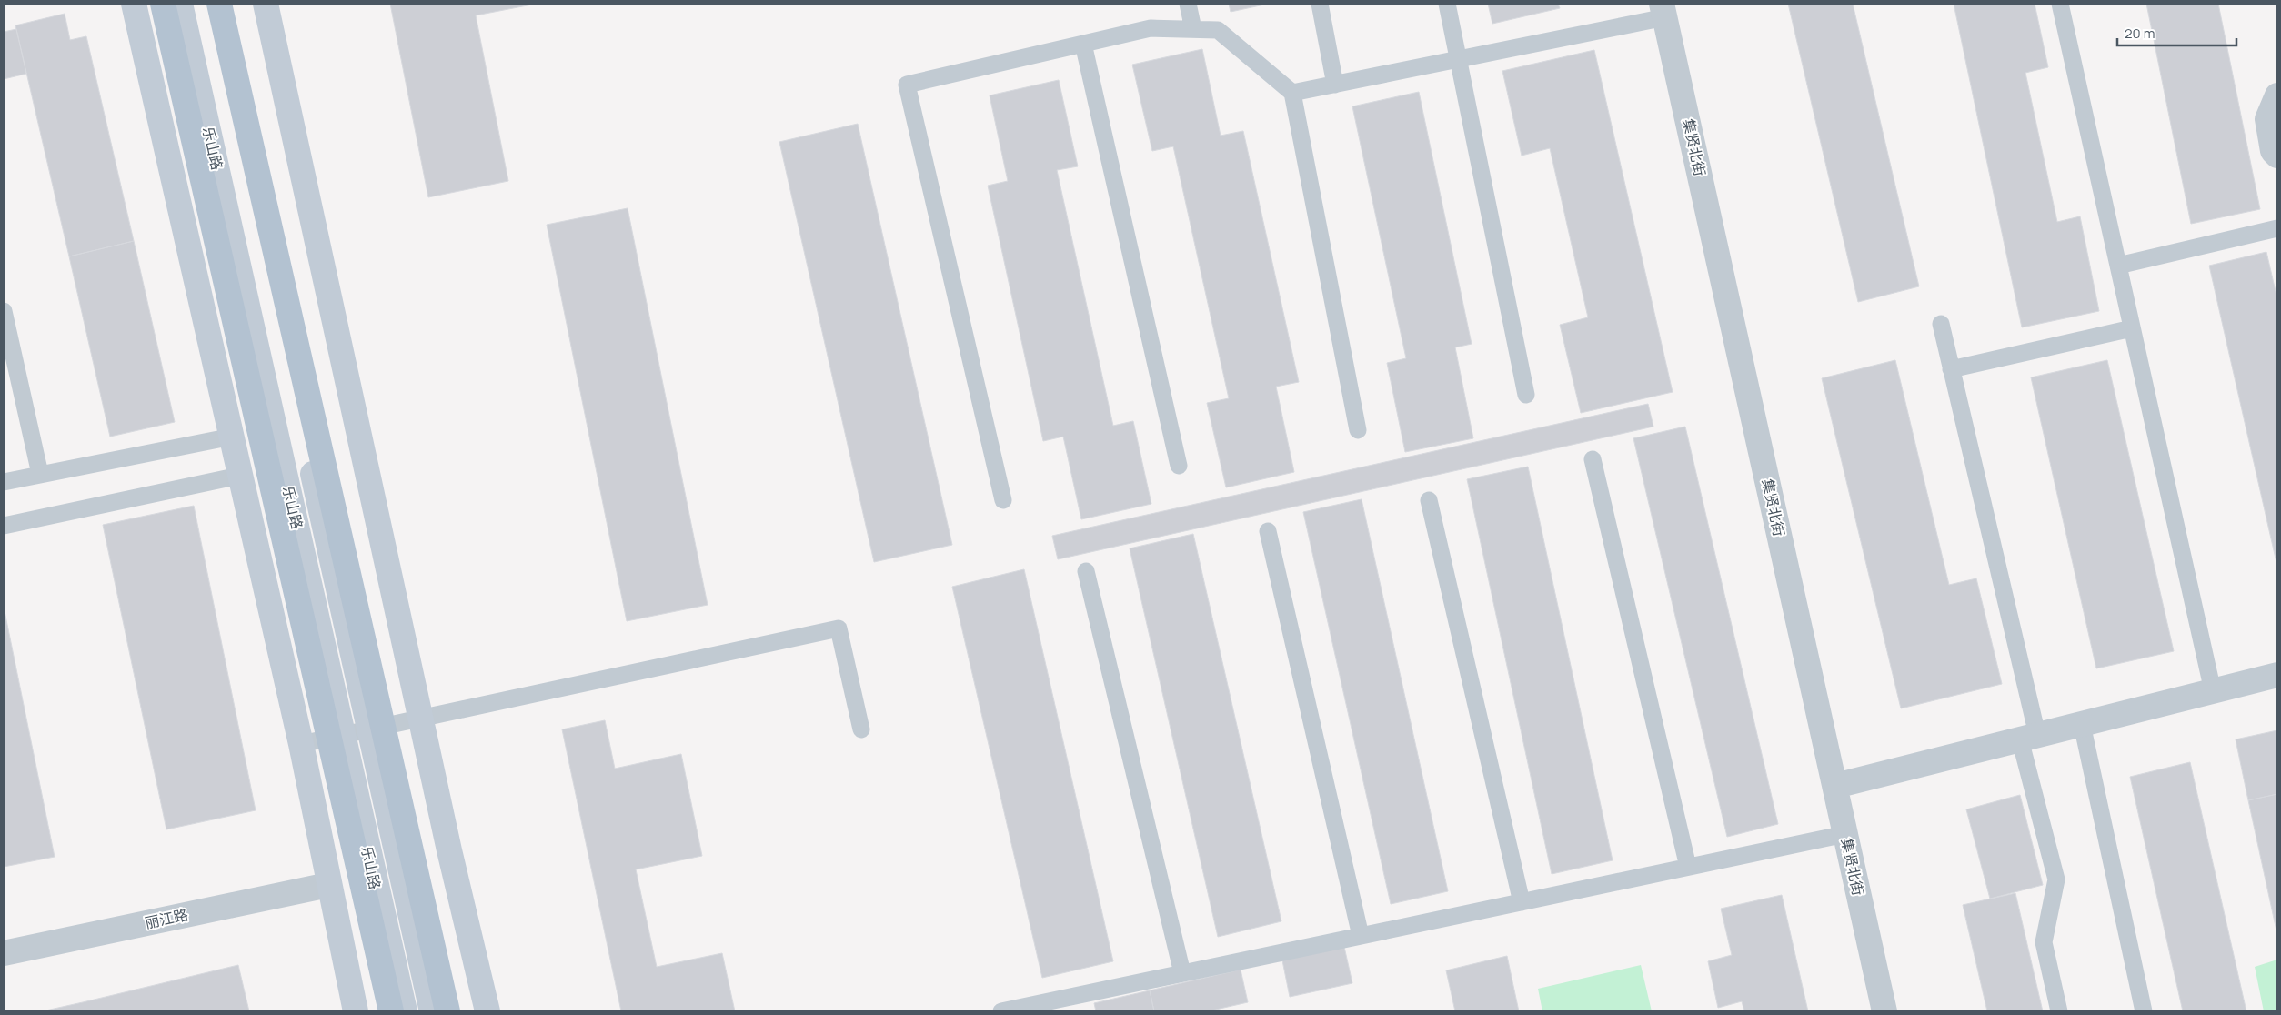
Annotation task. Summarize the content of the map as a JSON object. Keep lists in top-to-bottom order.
{
  "streets": {
    "main road": ["乐山路"],
    "street": ["集贤北街", "丽江路"]
  },
  "scale_bar": "20 m"
}
